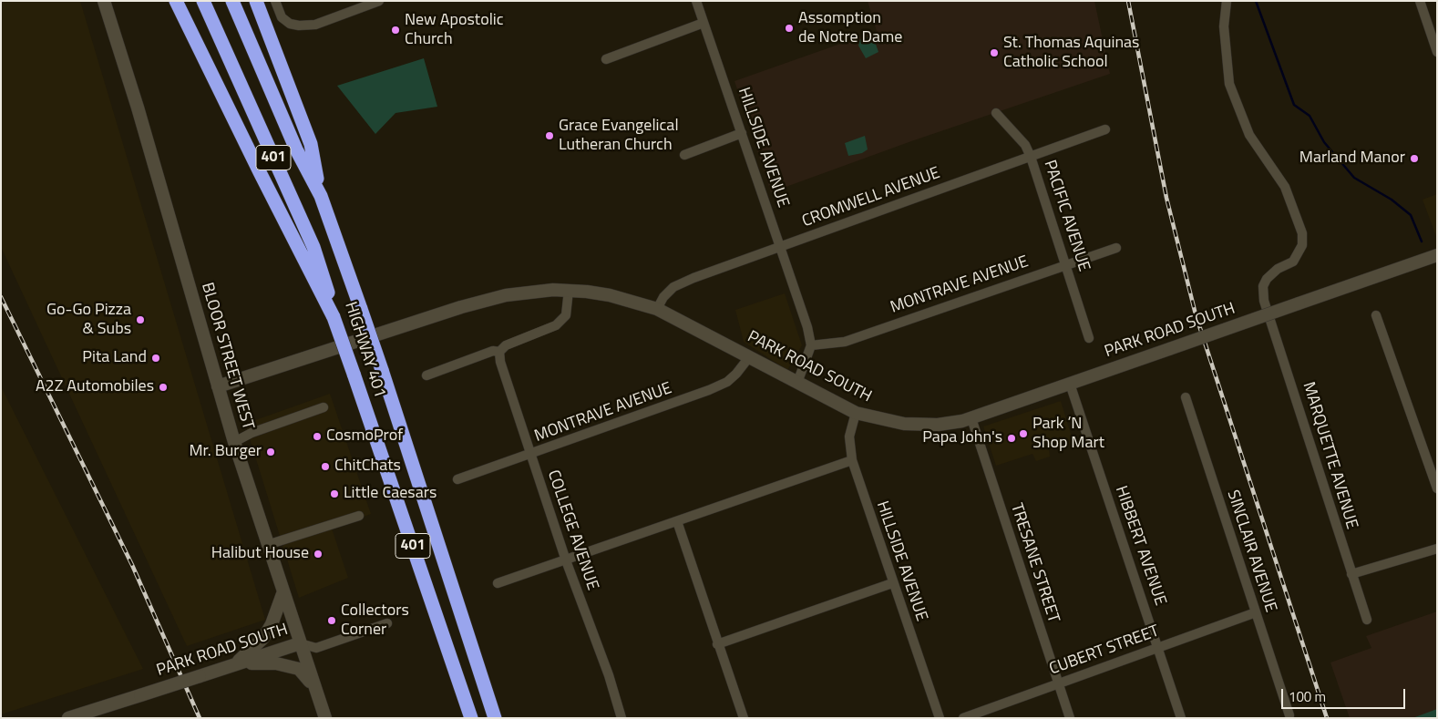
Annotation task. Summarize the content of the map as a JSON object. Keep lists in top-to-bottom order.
{
  "streets": {
    "highway": ["401", "HIGHWAY 401"],
    "main road": ["PARK ROAD SOUTH", "BLOOR STREET WEST"],
    "street": [
      "HILLSIDE AVENUE",
      "CROMWELL AVENUE",
      "PACIFIC AVENUE",
      "MONTRAVE AVENUE",
      "MARQUETTE AVENUE",
      "COLLEGE AVENUE",
      "HIBBERT AVENUE",
      "SINCLAIR AVENUE",
      "TRESANE STREET",
      "CUBERT STREET"
    ]
  },
  "crossings": [
    ["HILLSIDE AVENUE", "CROMWELL AVENUE"],
    ["HILLSIDE AVENUE", "MONTRAVE AVENUE"],
    ["HILLSIDE AVENUE", "PARK ROAD SOUTH"],
    ["CROMWELL AVENUE", "PACIFIC AVENUE"],
    ["CROMWELL AVENUE", "PARK ROAD SOUTH"],
    ["PACIFIC AVENUE", "MONTRAVE AVENUE"],
    ["MONTRAVE AVENUE", "PARK ROAD SOUTH"],
    ["MONTRAVE AVENUE", "COLLEGE AVENUE"],
    ["PARK ROAD SOUTH", "BLOOR STREET WEST"],
    ["PARK ROAD SOUTH", "HIBBERT AVENUE"],
    ["PARK ROAD SOUTH", "TRESANE STREET"],
    ["HIBBERT AVENUE", "CUBERT STREET"],
    ["SINCLAIR AVENUE", "CUBERT STREET"],
    ["TRESANE STREET", "CUBERT STREET"]
  ],
  "places": [
    "Assomption de Notre Dame",
    "New Apostolic Church",
    "St. Thomas Aquinas Catholic School",
    "Grace Evangelical Lutheran Church",
    "Marland Manor",
    "Go-Go Pizza & Subs",
    "Pita Land",
    "A2Z Automobiles",
    "Park ‘N Shop Mart",
    "CosmoProf",
    "Papa John's",
    "Mr. Burger",
    "ChitChats",
    "Little Caesars",
    "Halibut House",
    "Collectors Corner"
  ],
  "scale_bar": "100 m"
}
